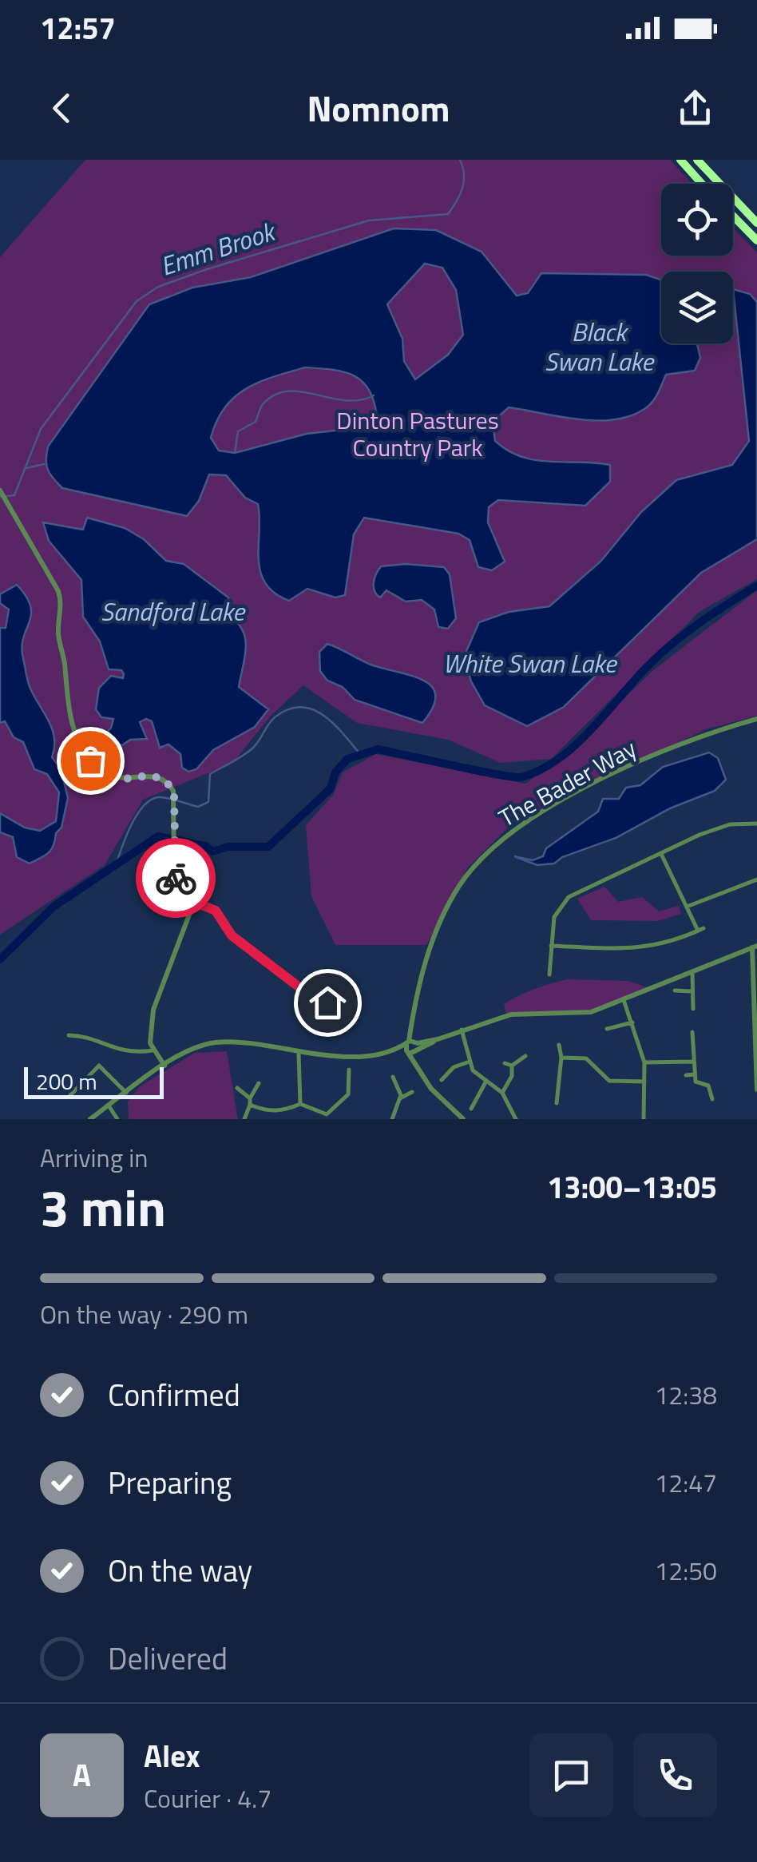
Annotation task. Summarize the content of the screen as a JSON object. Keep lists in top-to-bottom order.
{
  "streets": {
    "street": ["The Bader Way"]
  },
  "water": [
    "Emm Brook",
    "Black Swan Lake",
    "Sandford Lake",
    "White Swan Lake"
  ],
  "parks": ["Dinton Pastures Country Park"],
  "scale_bar": "200 m",
  "page": {
    "status": "12:57",
    "header": "Nomnom",
    "scale": "200 m",
    "heading": ["3 min", "Arriving in", "13:00–13:05"],
    "panel": ["Alex", "Courier · 4.7"],
    "bar": "On the way · 290 m",
    "list": [
      ["Confirmed", "12:38"],
      ["Preparing", "12:47"],
      ["On the way", "12:50"],
      "Delivered"
    ],
    "round": "A"
  }
}
